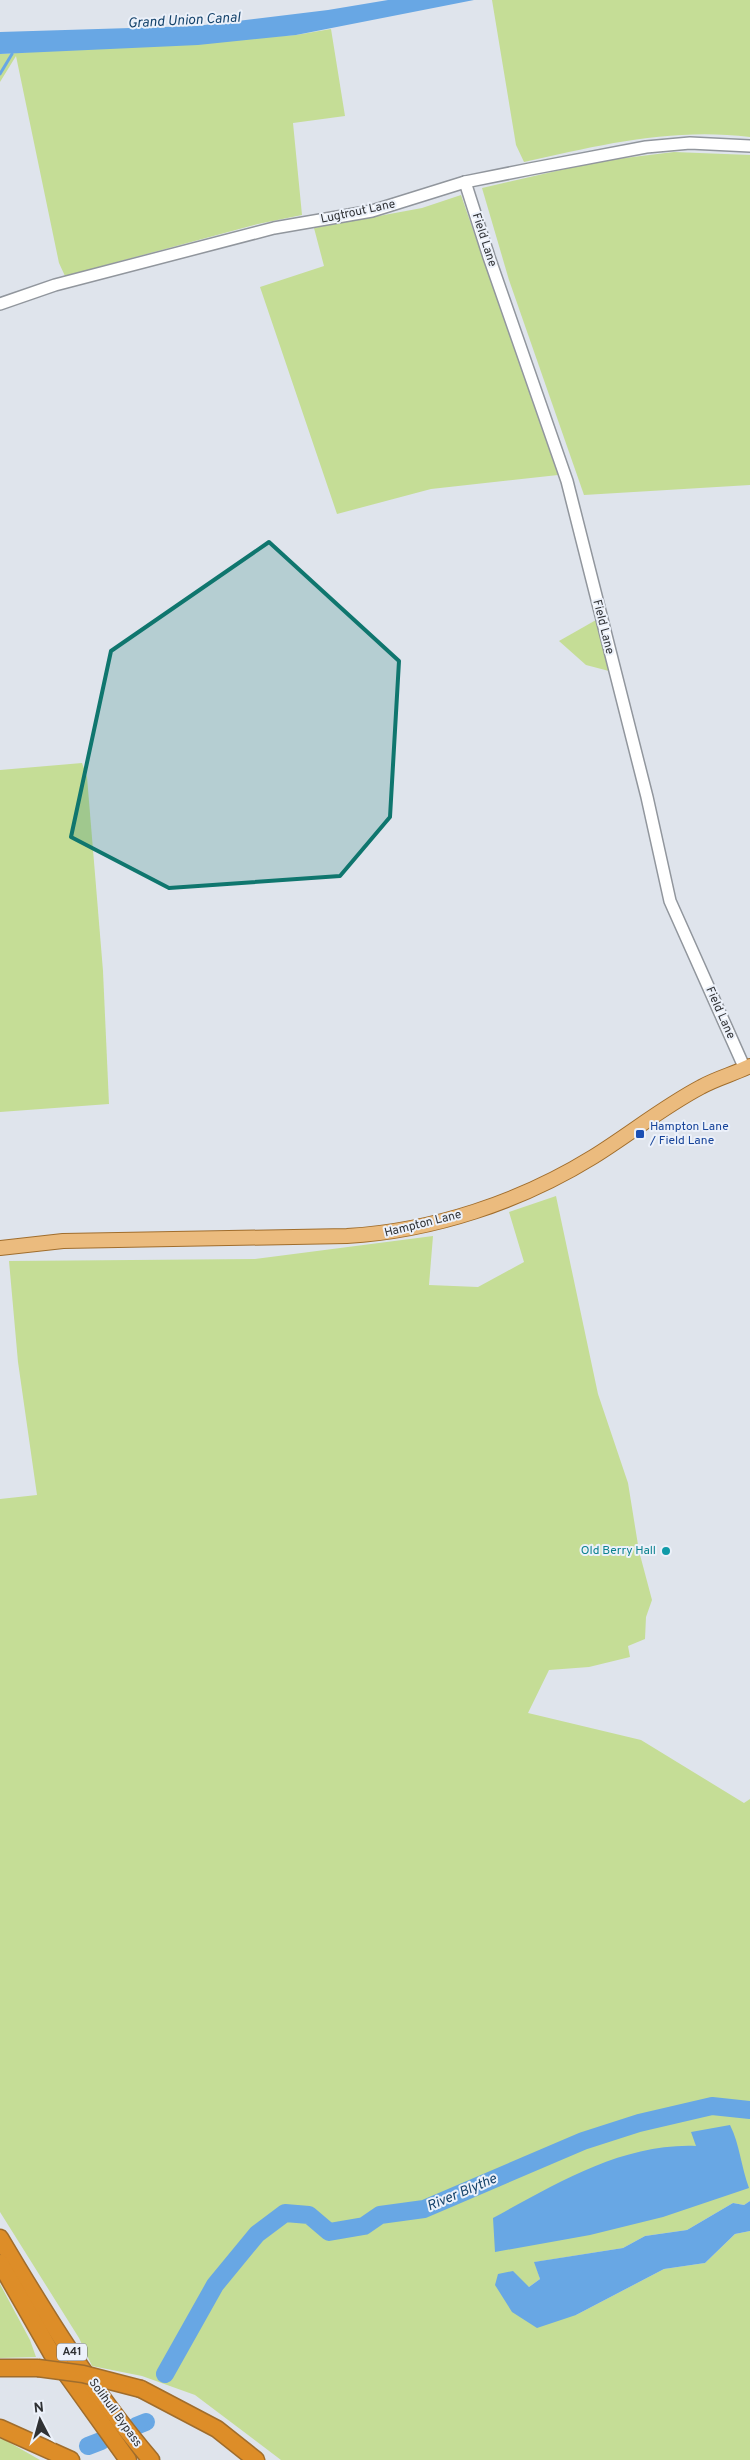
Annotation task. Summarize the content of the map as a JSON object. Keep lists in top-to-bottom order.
{
  "streets": {
    "highway": ["A41", "Solihull Bypass"],
    "main road": ["Hampton Lane"],
    "street": ["Lugtrout Lane", "Field Lane"]
  },
  "crossings": [
    ["Lugtrout Lane", "Field Lane"],
    ["Field Lane", "Hampton Lane"]
  ],
  "water": ["Grand Union Canal", "River Blythe"],
  "places": {
    "transit": ["Hampton Lane / Field Lane"],
    "other": ["Old Berry Hall"]
  },
  "north": "top"
}
